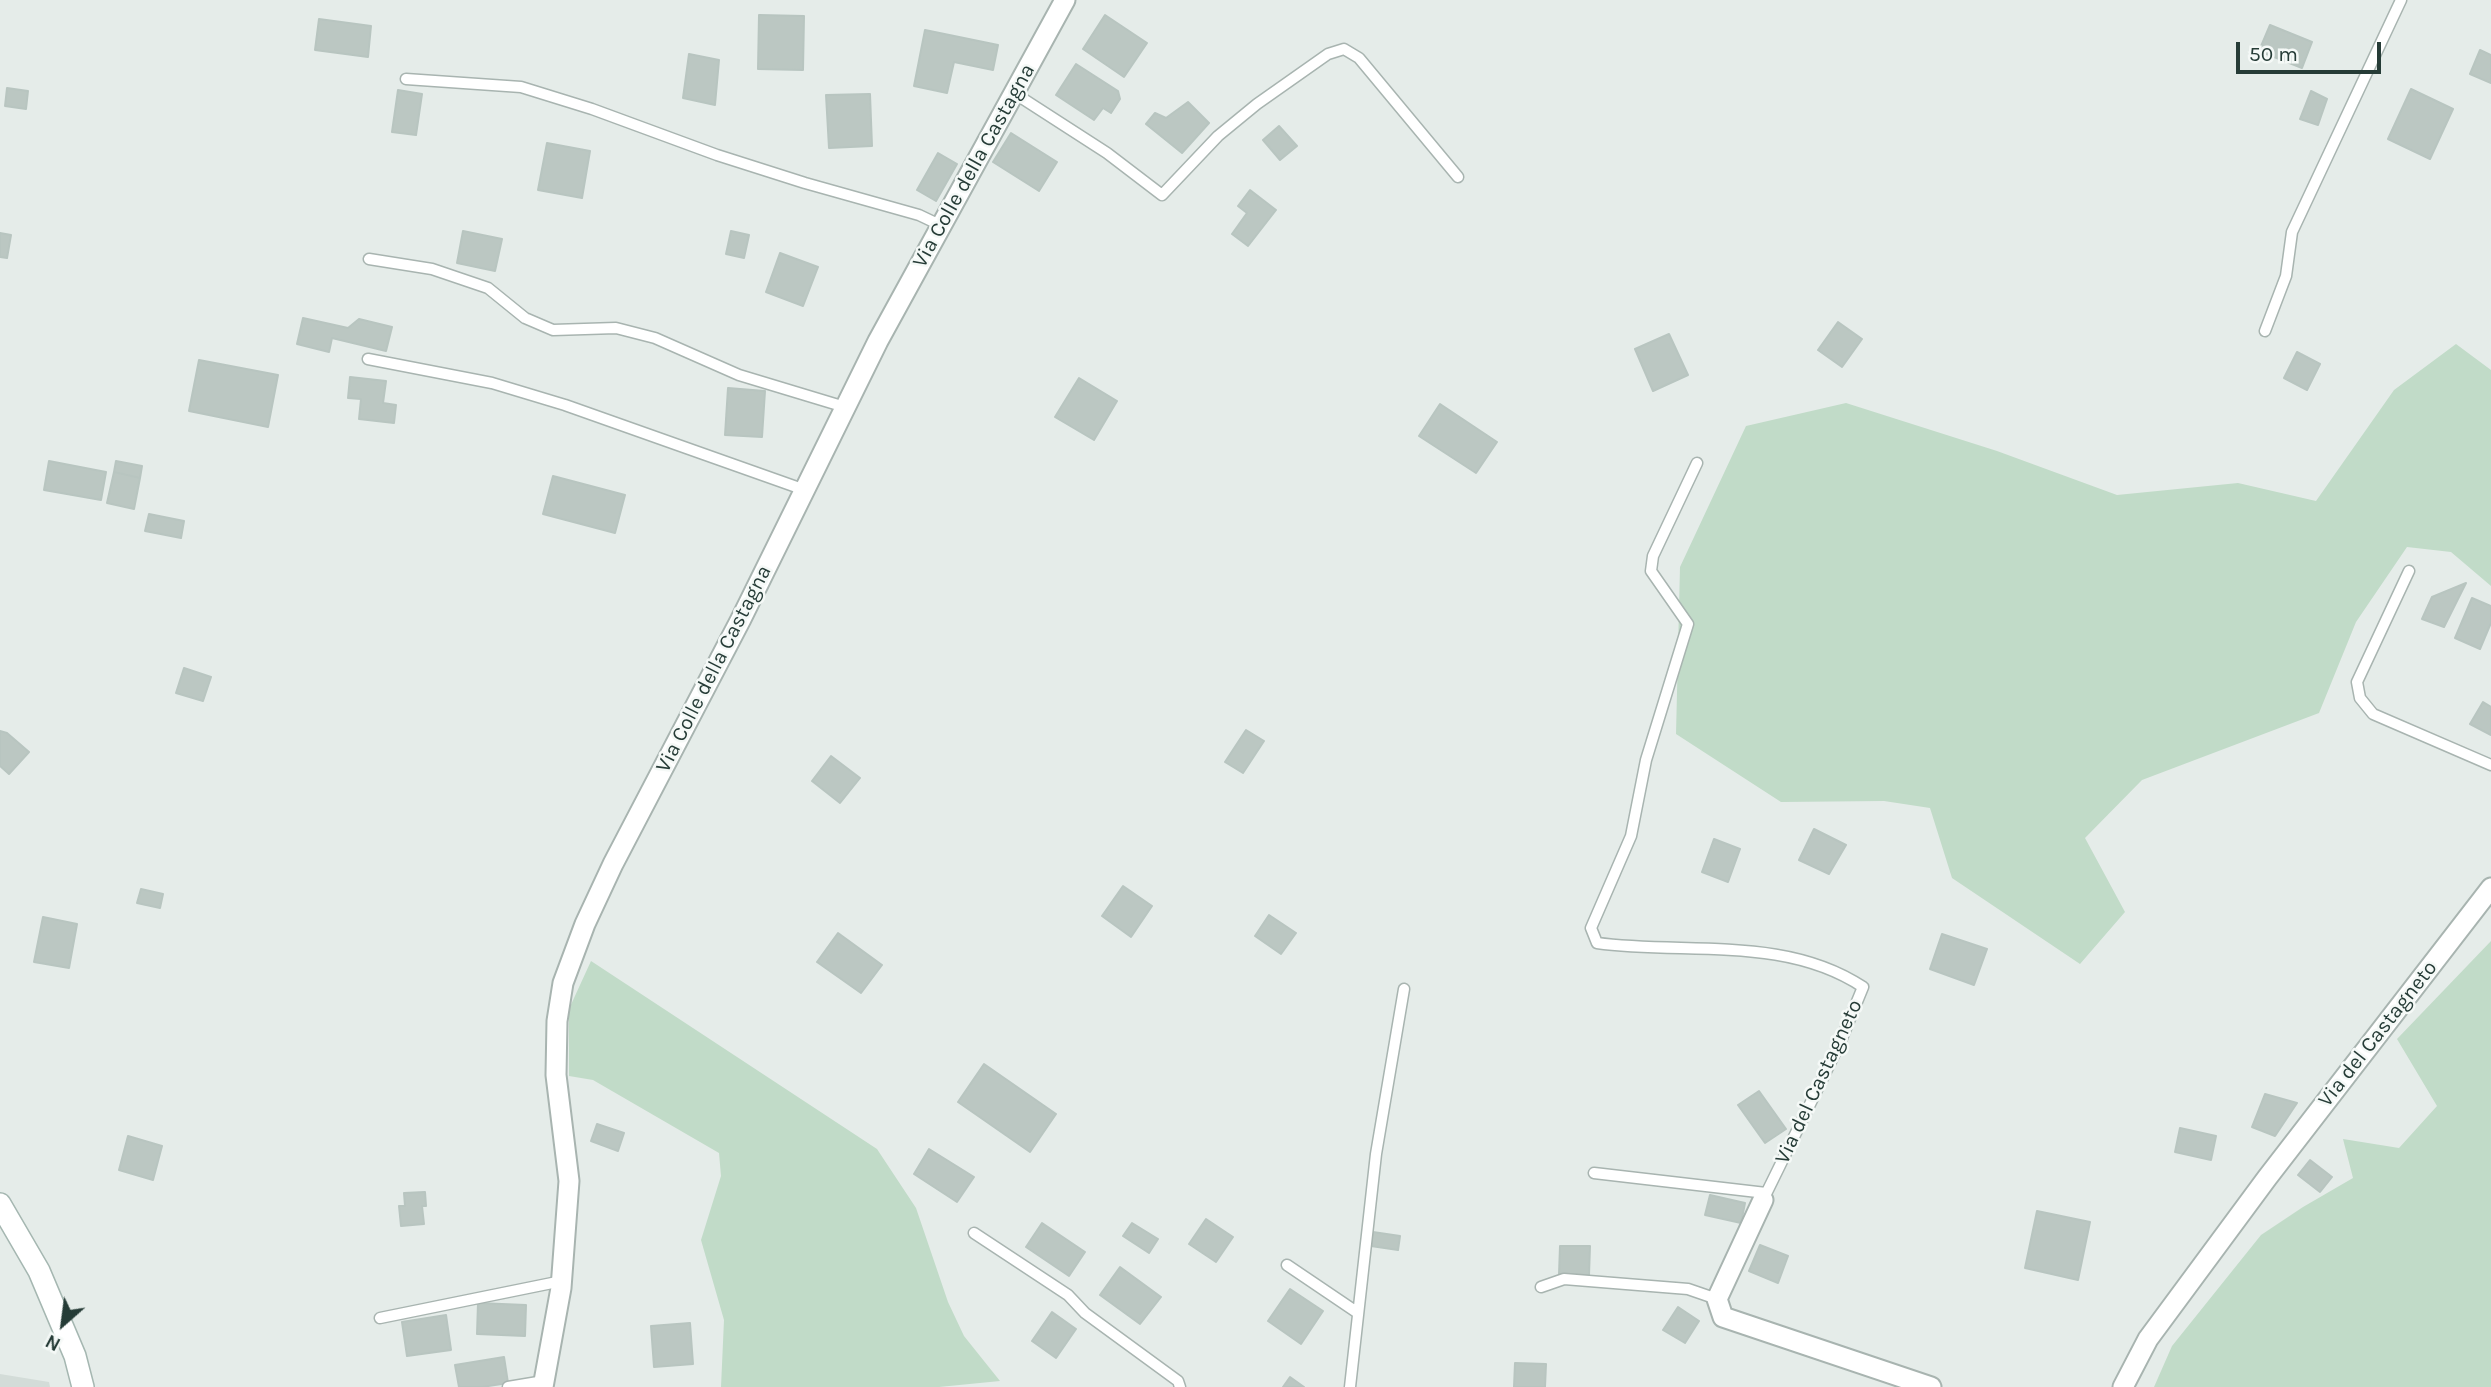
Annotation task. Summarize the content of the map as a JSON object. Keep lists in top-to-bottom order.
{
  "streets": {
    "street": ["Via Colle della Castagna", "Via del Castagneto"]
  },
  "scale_bar": "50 m",
  "north": "bottom left"
}
